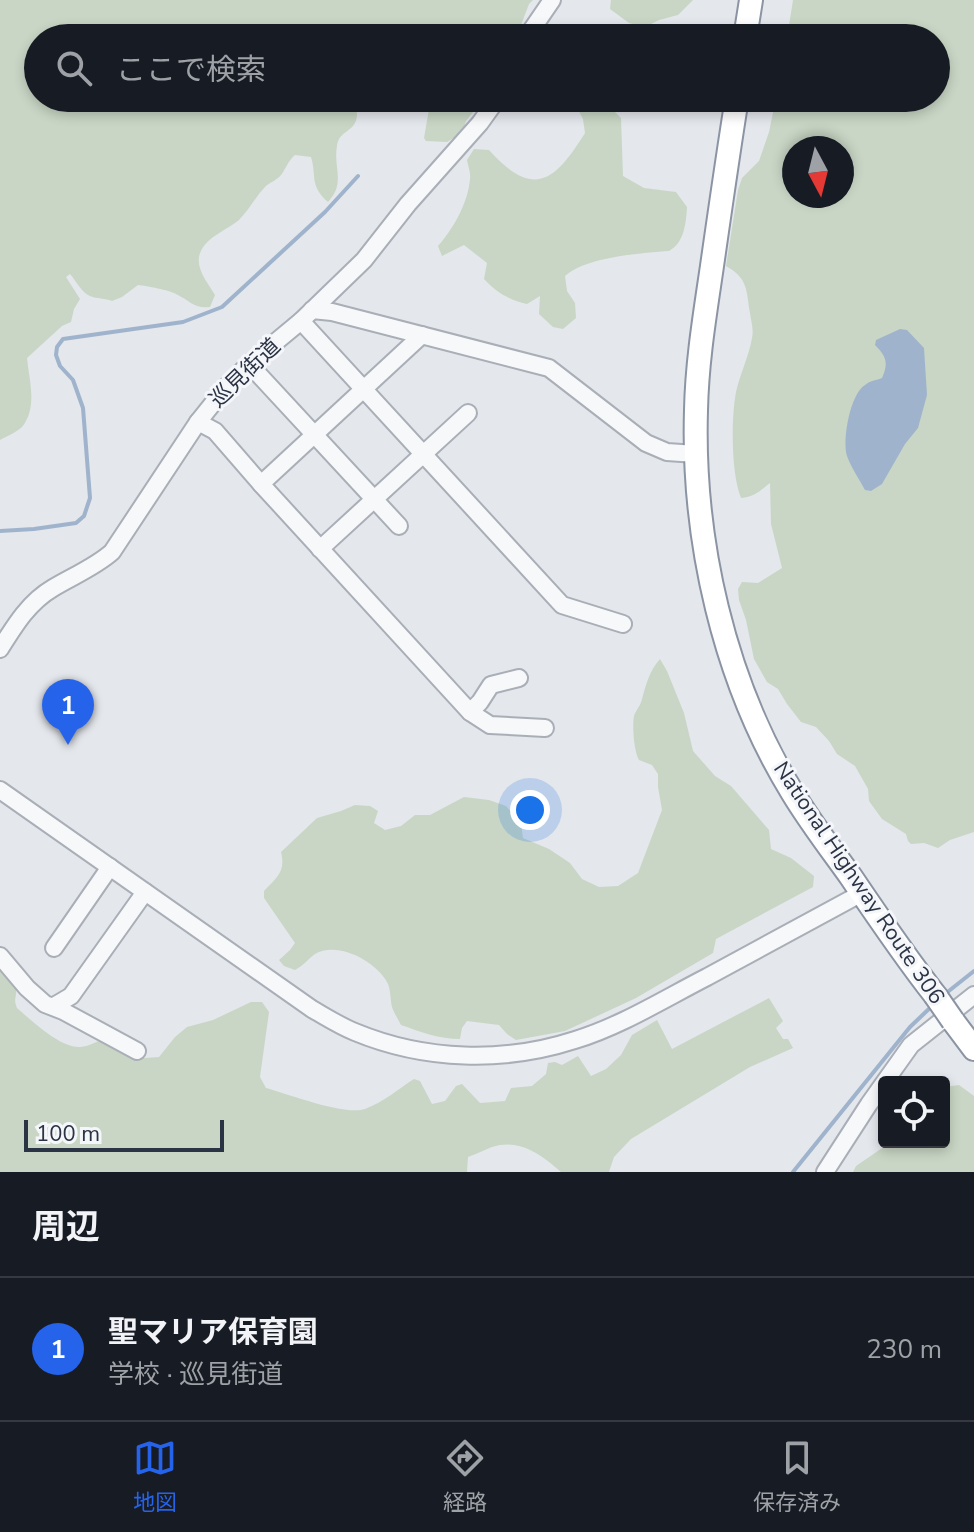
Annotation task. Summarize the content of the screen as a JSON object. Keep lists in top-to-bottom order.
{
  "streets": {
    "highway": ["National Highway Route 306"],
    "street": ["巡見街道"]
  },
  "scale_bar": "100 m",
  "north": "bottom",
  "page": {
    "search": "ここで検索",
    "pins": "1",
    "scale": "100 m",
    "heading": "周辺",
    "list": [
      {
        "mark": "1",
        "name": "聖マリア保育園",
        "note": "学校 · 巡見街道",
        "value": "230 m"
      }
    ],
    "nav": ["地図", "経路", "保存済み"]
  }
}
